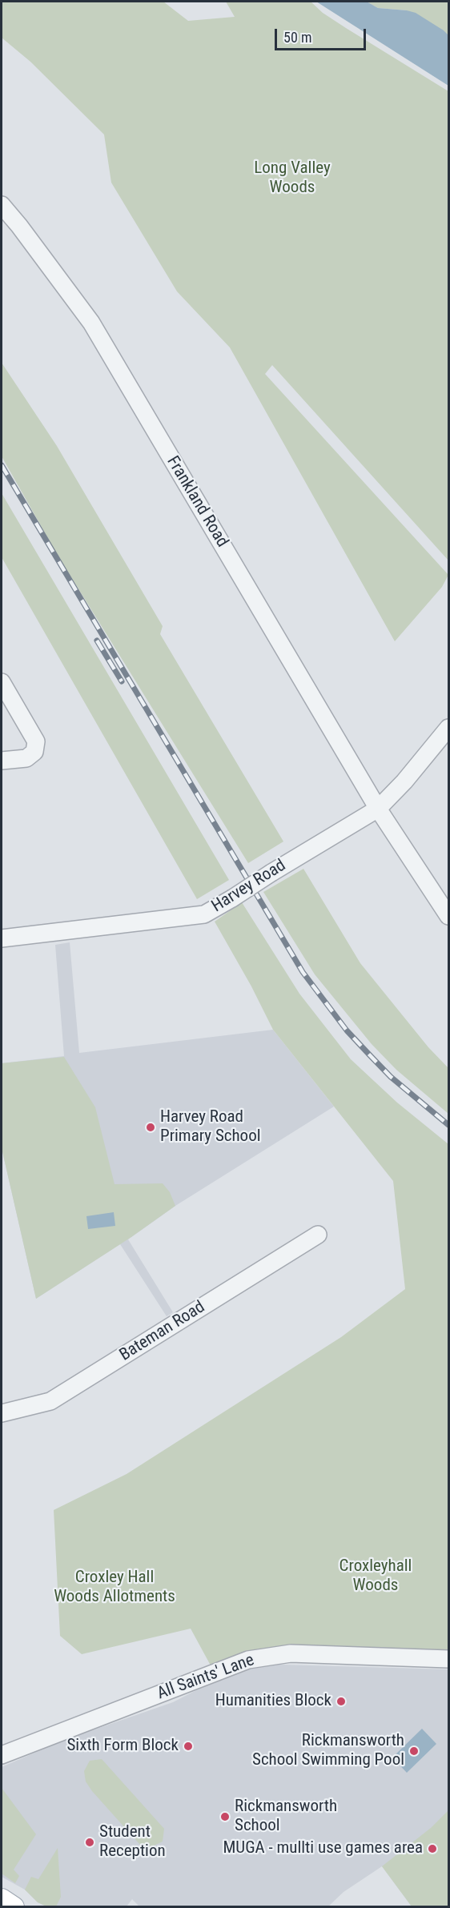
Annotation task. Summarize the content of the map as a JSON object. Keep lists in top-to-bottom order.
{
  "streets": {
    "street": [
      "Frankland Road",
      "Harvey Road",
      "Bateman Road",
      "All Saints' Lane"
    ]
  },
  "crossings": [
    ["Frankland Road", "Harvey Road"]
  ],
  "parks": ["Long Valley Woods", "Croxleyhall Woods", "Croxley Hall Woods Allotments"],
  "places": [
    "Harvey Road Primary School",
    "Humanities Block",
    "Sixth Form Block",
    "Rickmansworth School Swimming Pool",
    "Rickmansworth School",
    "Student Reception",
    "MUGA - mullti use games area"
  ],
  "scale_bar": "50 m"
}
